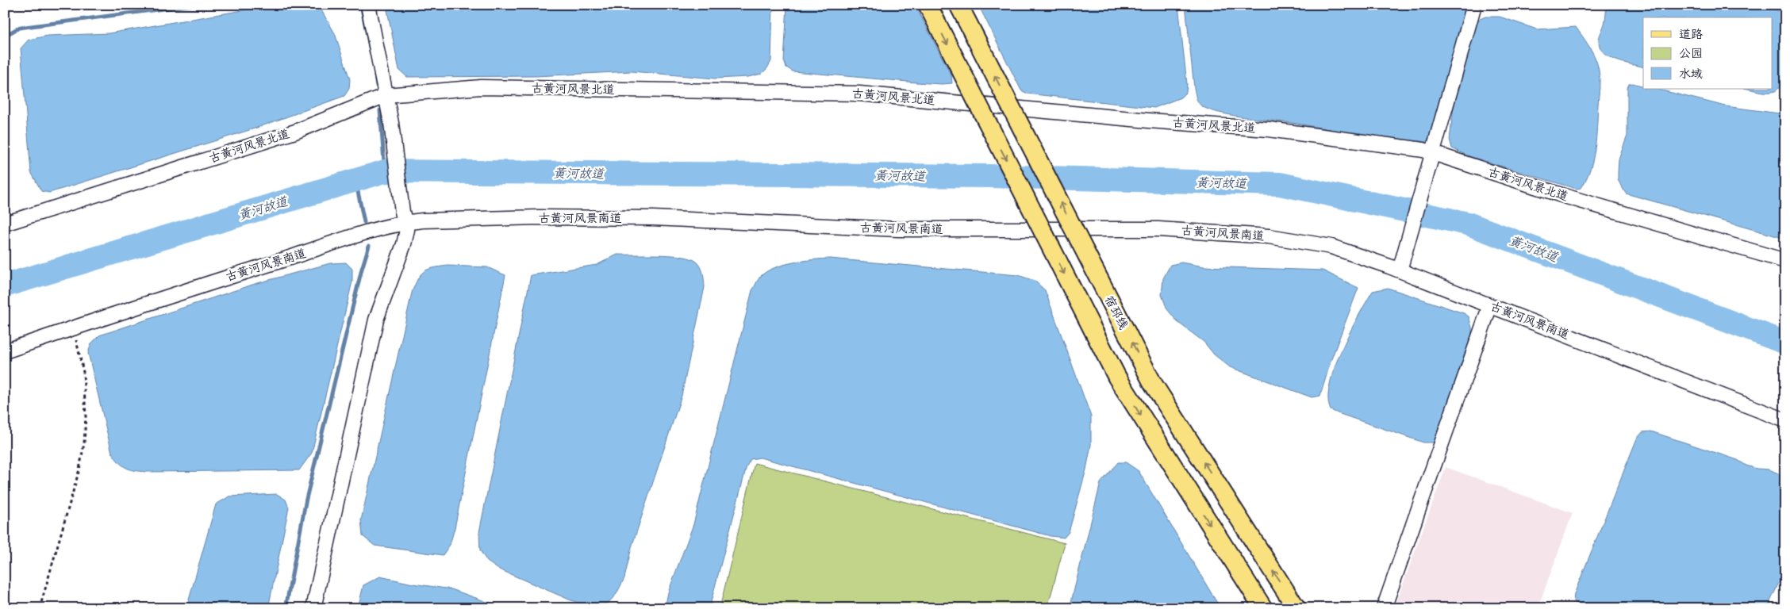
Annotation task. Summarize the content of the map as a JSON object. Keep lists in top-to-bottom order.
{
  "streets": {
    "main road": ["宿邳线"],
    "street": ["古黄河风景北道", "古黄河风景南道"]
  },
  "water": ["黄河故道"],
  "legend": ["道路", "公园", "水域"]
}
